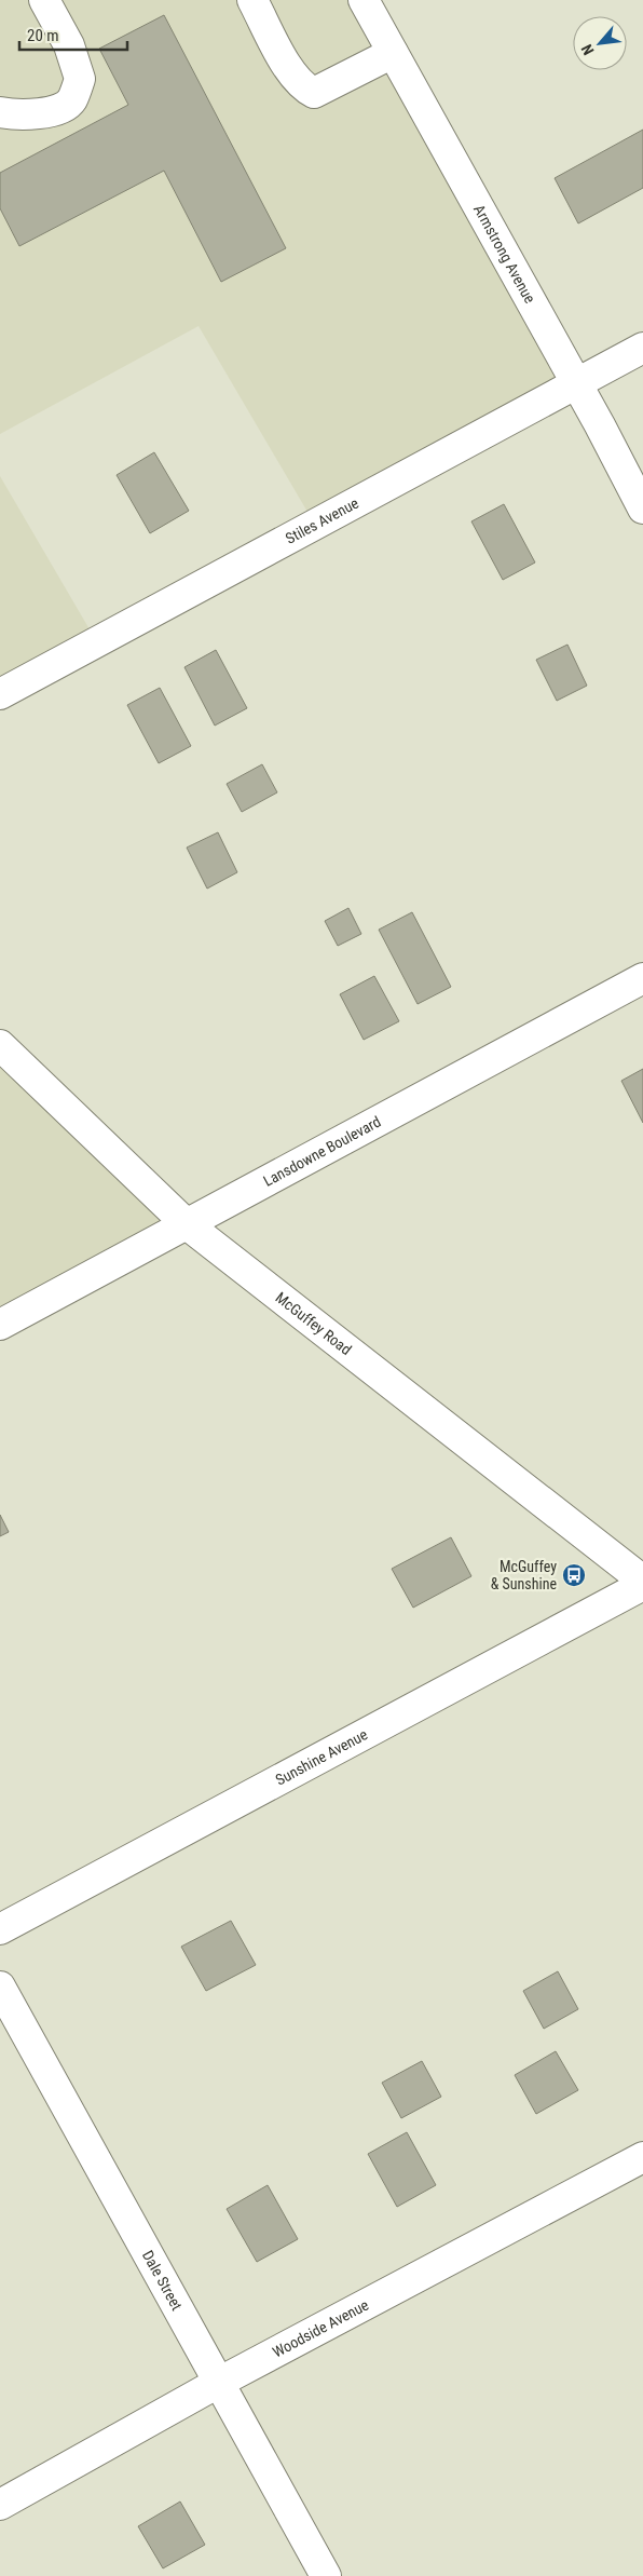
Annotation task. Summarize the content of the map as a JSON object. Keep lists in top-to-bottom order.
{
  "streets": {
    "street": [
      "Armstrong Avenue",
      "Stiles Avenue",
      "Lansdowne Boulevard",
      "McGuffey Road",
      "Sunshine Avenue",
      "Dale Street",
      "Woodside Avenue"
    ]
  },
  "crossings": [
    ["Armstrong Avenue", "Stiles Avenue"],
    ["Lansdowne Boulevard", "McGuffey Road"],
    ["Dale Street", "Woodside Avenue"]
  ],
  "places": {
    "bus stop": ["McGuffey & Sunshine"]
  },
  "scale_bar": "20 m",
  "north": "bottom left"
}
